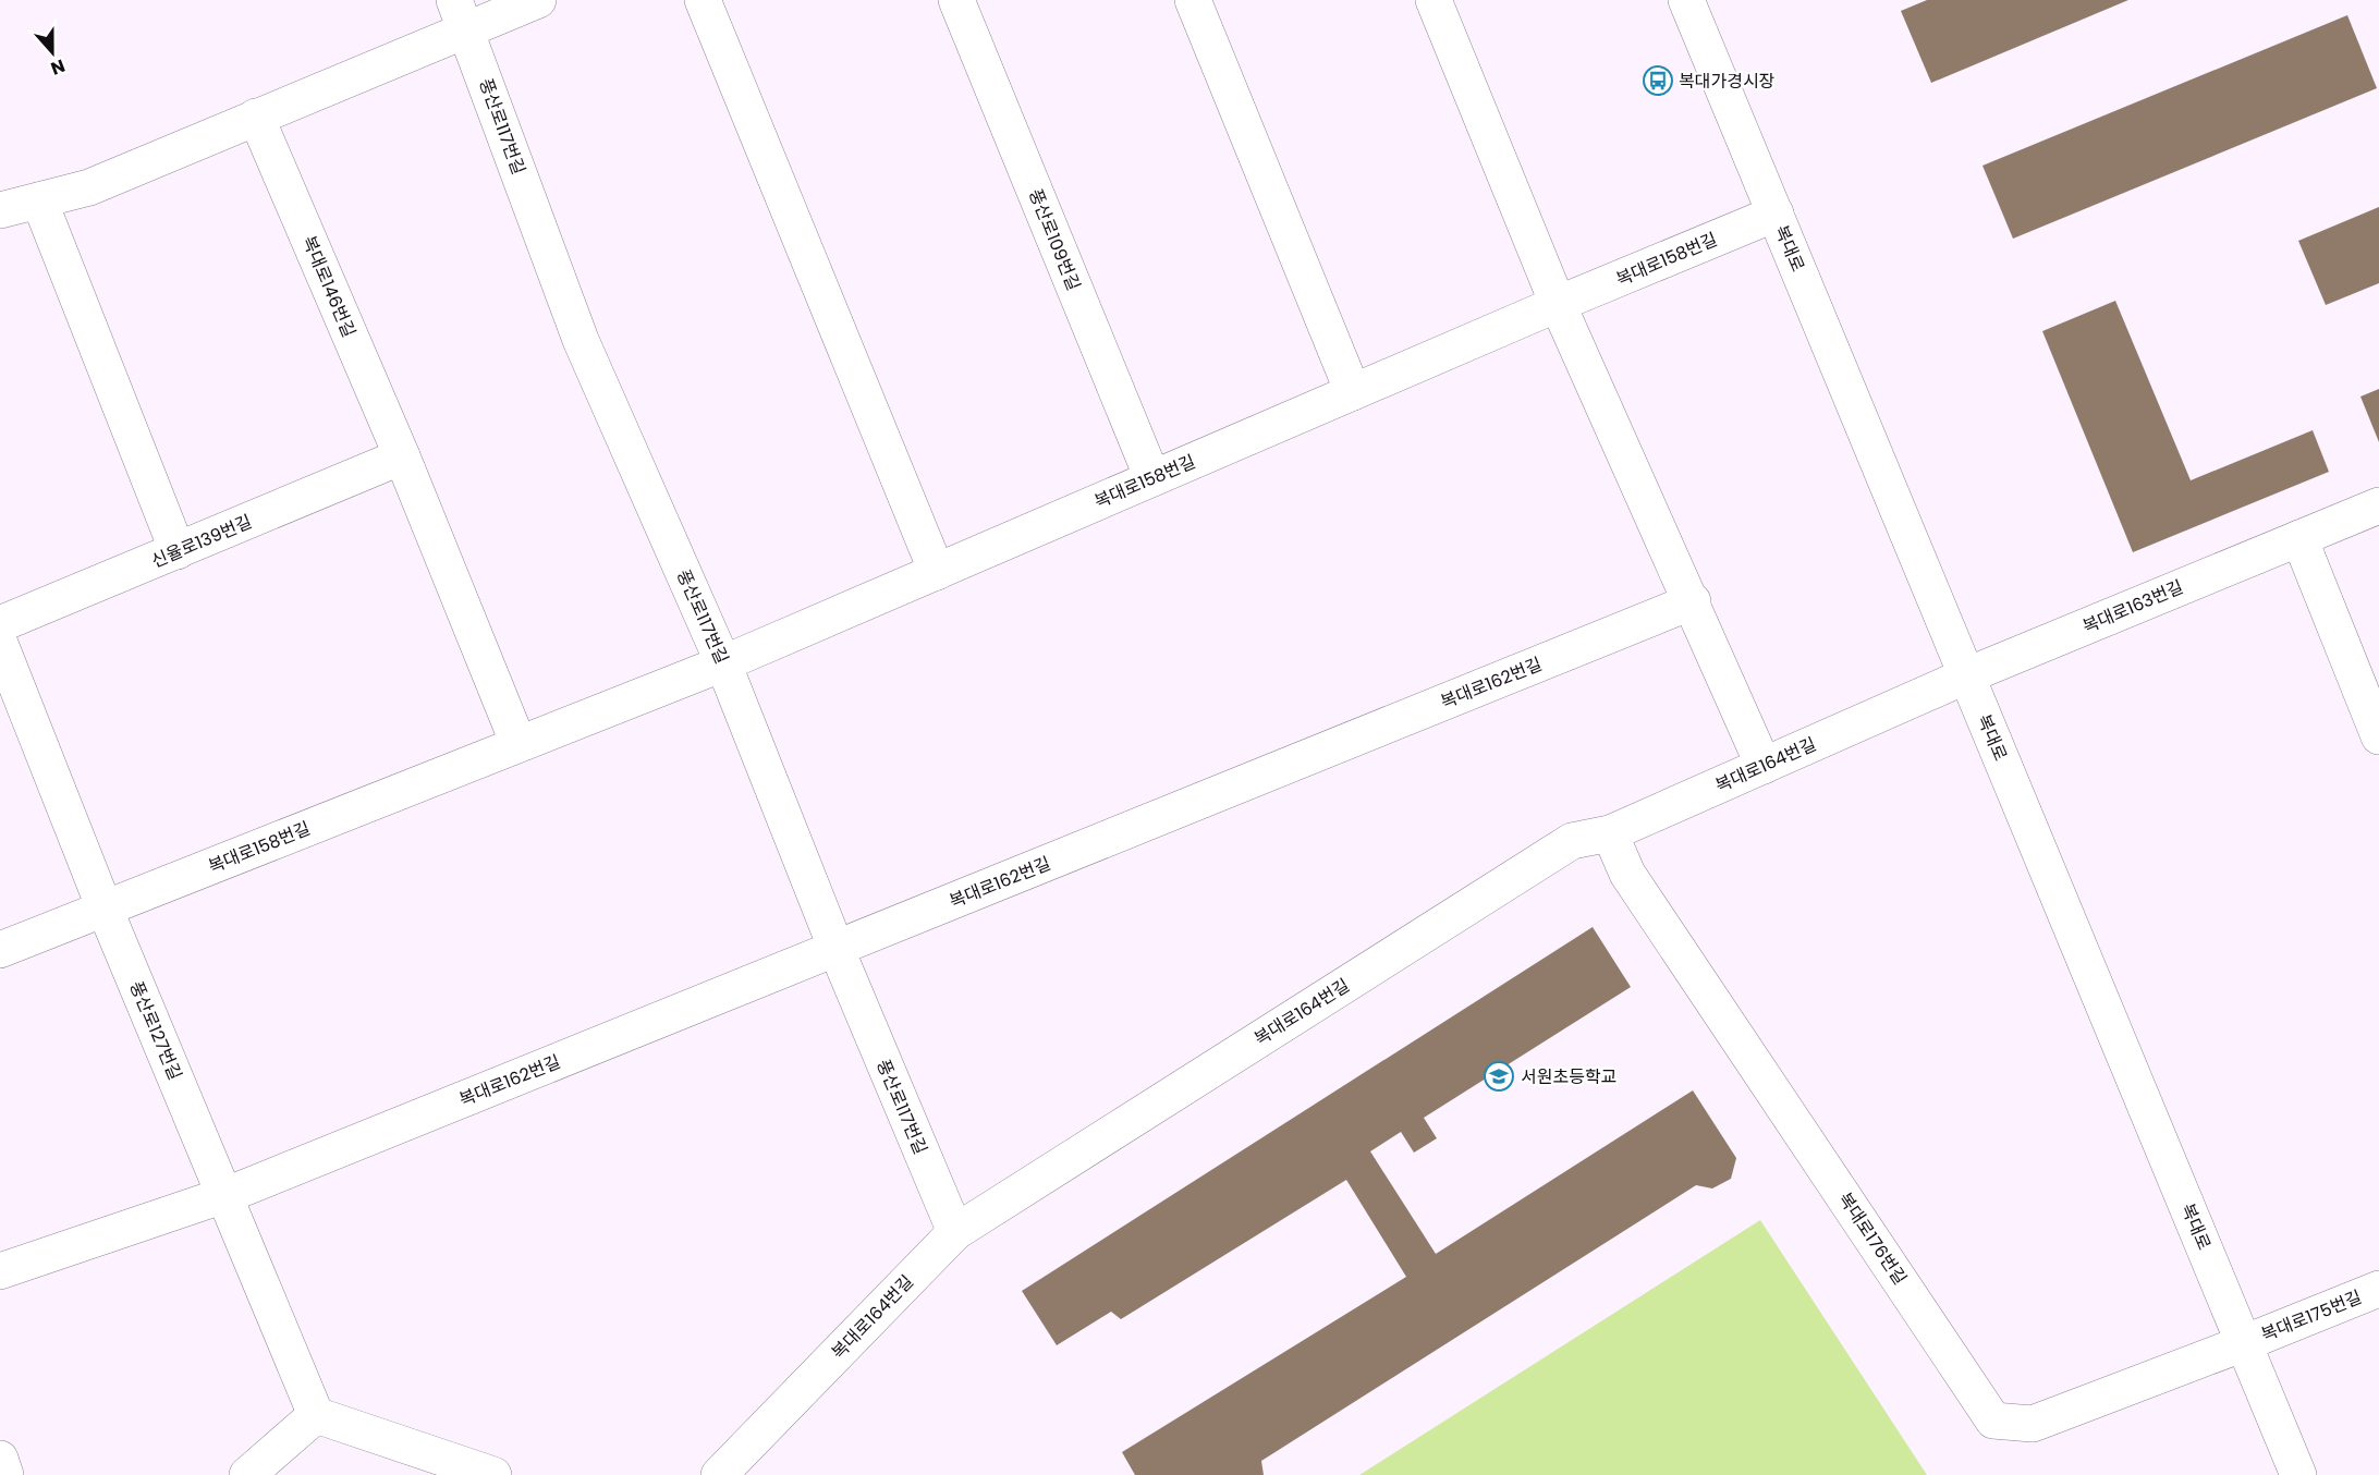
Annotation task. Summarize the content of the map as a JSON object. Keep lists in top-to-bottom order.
{
  "streets": {
    "street": [
      "풍산로117번길",
      "풍산로109번길",
      "복대로",
      "복대로158번길",
      "복대로146번길",
      "신율로139번길",
      "복대로163번길",
      "복대로162번길",
      "복대로164번길",
      "풍산로127번길",
      "복대로176번길",
      "복대로175번길"
    ]
  },
  "crossings": [
    ["풍산로117번길", "복대로158번길"],
    ["풍산로117번길", "복대로162번길"],
    ["풍산로117번길", "복대로164번길"],
    ["풍산로109번길", "복대로158번길"],
    ["복대로", "복대로158번길"],
    ["복대로", "복대로163번길"],
    ["복대로", "복대로164번길"],
    ["복대로", "복대로176번길"],
    ["복대로", "복대로175번길"],
    ["복대로158번길", "풍산로127번길"],
    ["복대로146번길", "신율로139번길"],
    ["복대로163번길", "복대로164번길"],
    ["복대로162번길", "풍산로127번길"],
    ["복대로164번길", "복대로176번길"],
    ["복대로176번길", "복대로175번길"]
  ],
  "places": {
    "bus stop": ["복대가경시장"],
    "school or university": ["서원초등학교"]
  },
  "north": "bottom"
}
